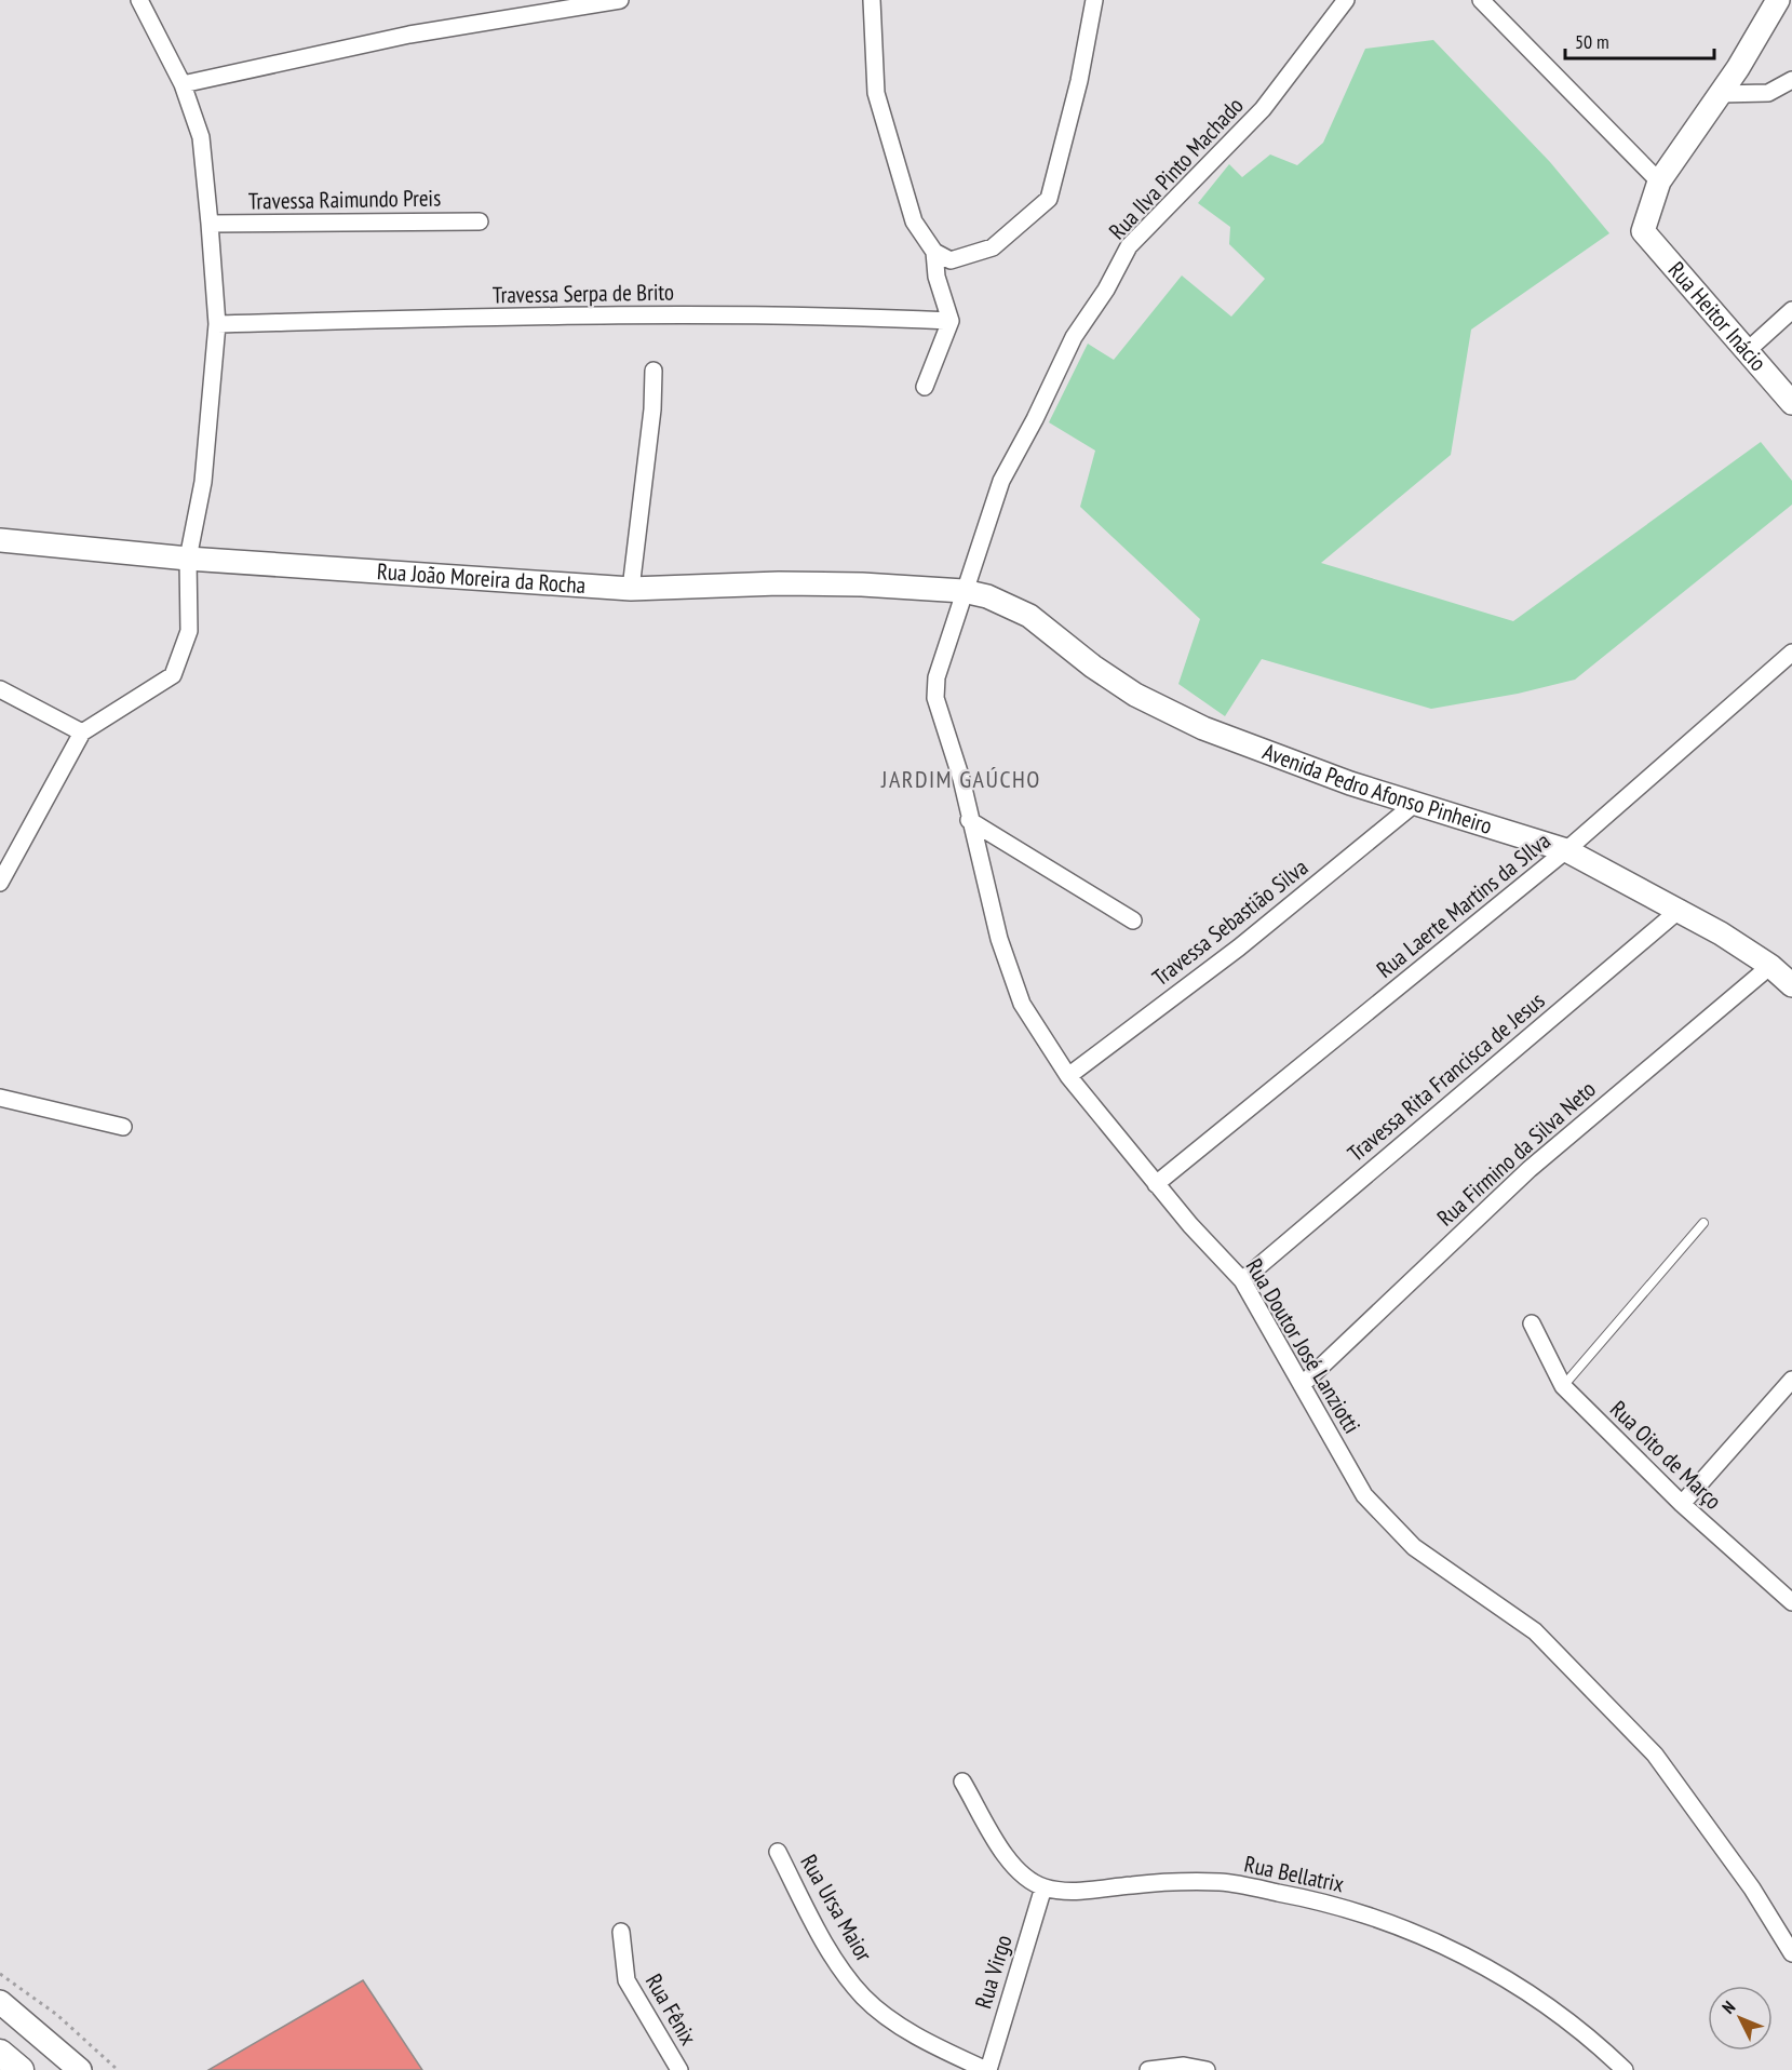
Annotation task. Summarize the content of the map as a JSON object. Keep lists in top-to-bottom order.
{
  "streets": {
    "street": [
      "Rua Ilva Pinto Machado",
      "Travessa Raimundo Preis",
      "Travessa Serpa de Brito",
      "Rua Heitor Inácio",
      "Rua João Moreira da Rocha",
      "Avenida Pedro Afonso Pinheiro",
      "Rua Laerte Martins da SIlva",
      "Travessa Sebastião Silva",
      "Travessa Rita Francisca de Jesus",
      "Rua Firmino da Silva Neto",
      "Rua Doutor José Lanziotti",
      "Rua Oito de Março",
      "Rua Bellatrix",
      "Rua Ursa Maior",
      "Rua Virgo",
      "Rua Fênix"
    ]
  },
  "crossings": [
    ["Rua Ilva Pinto Machado", "Rua João Moreira da Rocha"],
    ["Rua Ilva Pinto Machado", "Avenida Pedro Afonso Pinheiro"],
    ["Rua Ilva Pinto Machado", "Rua Doutor José Lanziotti"],
    ["Rua João Moreira da Rocha", "Avenida Pedro Afonso Pinheiro"],
    ["Rua João Moreira da Rocha", "Rua Doutor José Lanziotti"],
    ["Avenida Pedro Afonso Pinheiro", "Rua Laerte Martins da SIlva"],
    ["Avenida Pedro Afonso Pinheiro", "Travessa Sebastião Silva"],
    ["Avenida Pedro Afonso Pinheiro", "Travessa Rita Francisca de Jesus"],
    ["Avenida Pedro Afonso Pinheiro", "Rua Firmino da Silva Neto"],
    ["Avenida Pedro Afonso Pinheiro", "Rua Doutor José Lanziotti"],
    ["Rua Laerte Martins da SIlva", "Rua Doutor José Lanziotti"],
    ["Travessa Sebastião Silva", "Rua Doutor José Lanziotti"],
    ["Travessa Rita Francisca de Jesus", "Rua Doutor José Lanziotti"],
    ["Rua Firmino da Silva Neto", "Rua Doutor José Lanziotti"],
    ["Rua Bellatrix", "Rua Virgo"],
    ["Rua Ursa Maior", "Rua Virgo"]
  ],
  "districts": ["JARDIM GAÚCHO"],
  "scale_bar": "50 m",
  "north": "top left"
}
